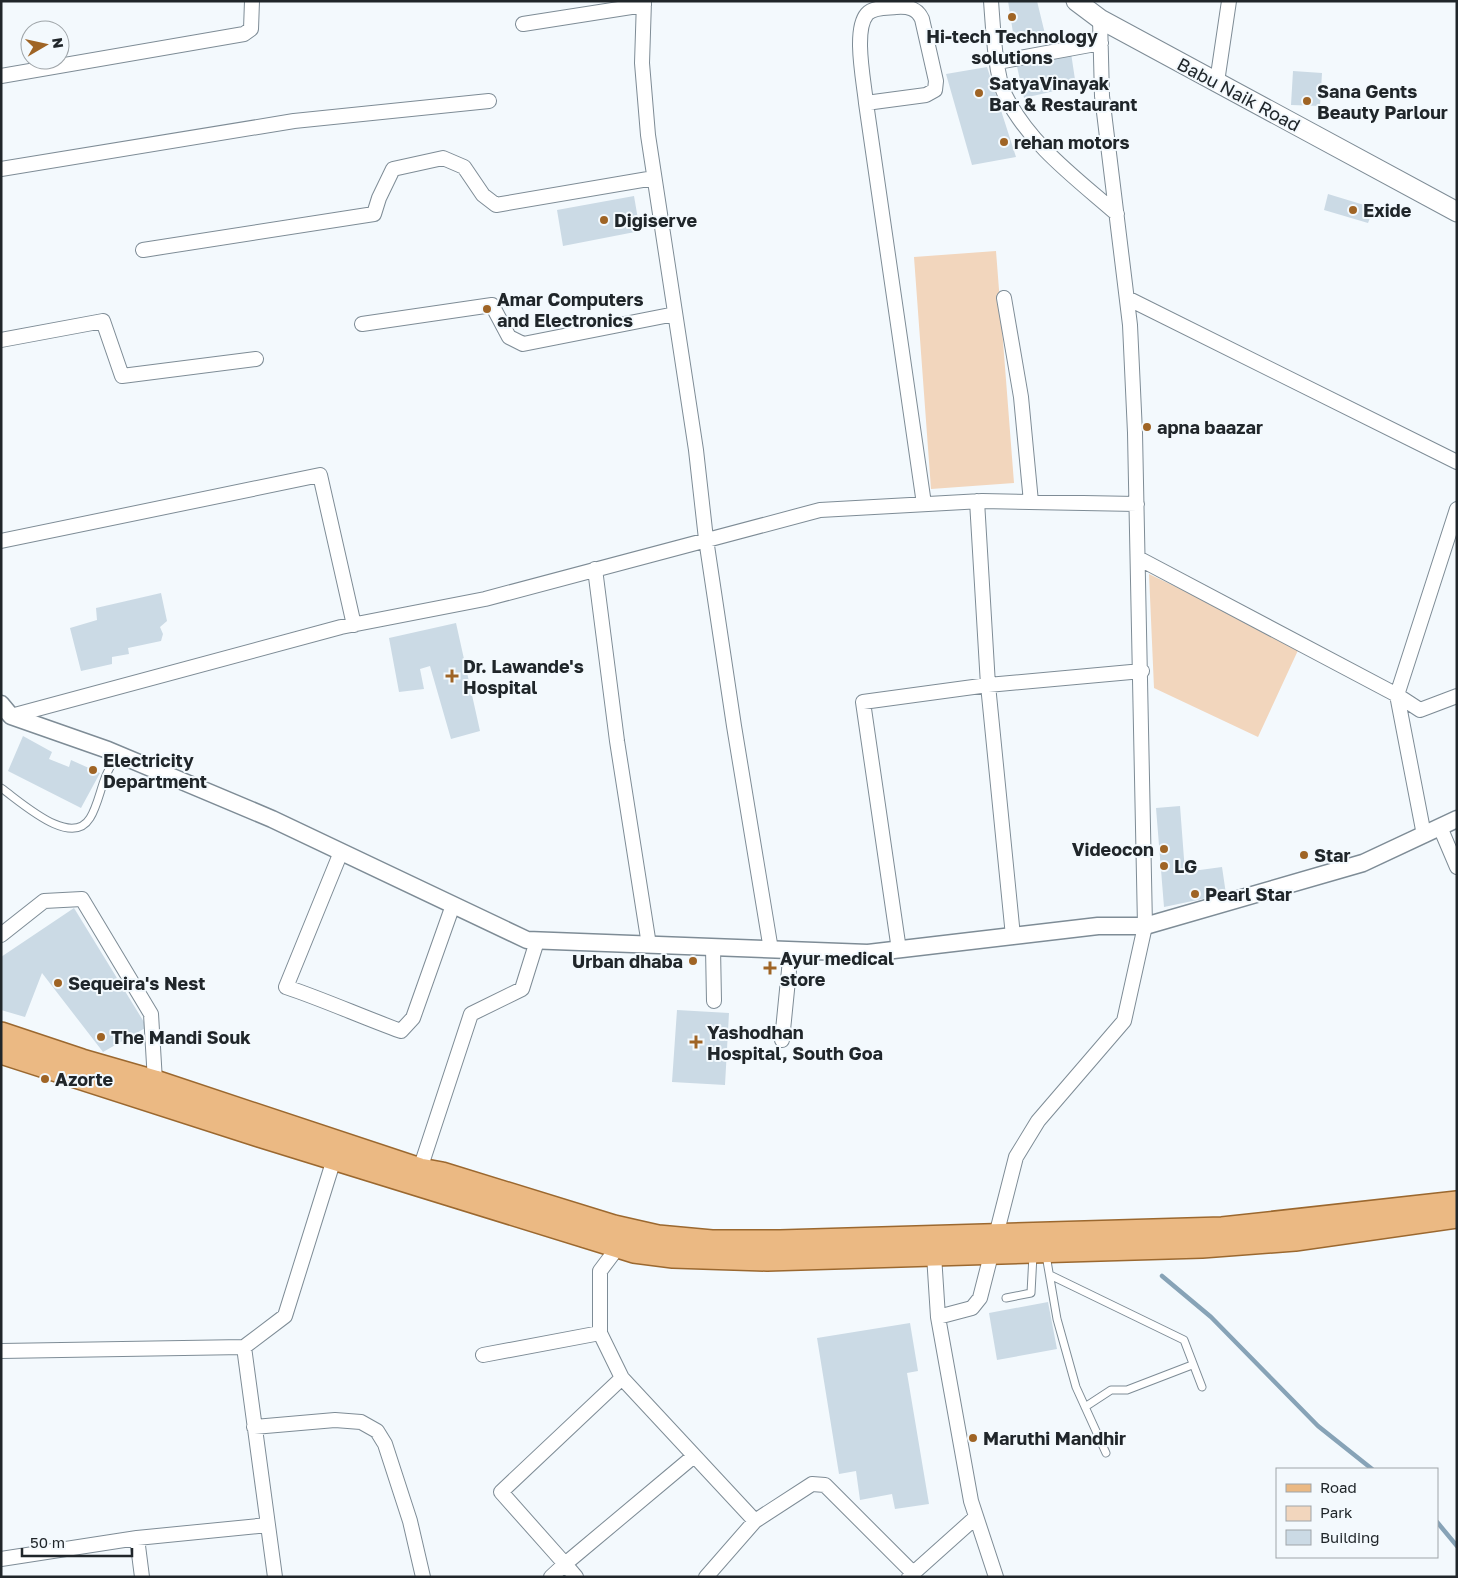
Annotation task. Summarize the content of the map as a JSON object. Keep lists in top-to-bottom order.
{
  "streets": {
    "main road": ["Babu Naik Road"]
  },
  "places": {
    "other": [
      "Hi-tech Technology solutions",
      "SatyaVinayak Bar & Restaurant",
      "Sana Gents Beauty Parlour",
      "rehan motors",
      "Exide",
      "Digiserve",
      "Amar Computers and Electronics",
      "apna baazar",
      "Electricity Department",
      "Videocon",
      "Star",
      "LG",
      "Pearl Star",
      "Urban dhaba",
      "Sequeira's Nest",
      "The Mandi Souk",
      "Azorte",
      "Maruthi Mandhir"
    ],
    "health": ["Dr. Lawande's Hospital", "Ayur medical store", "Yashodhan Hospital, South Goa"]
  },
  "legend": ["Road", "Park", "Building"],
  "scale_bar": "50 m",
  "north": "right"
}
